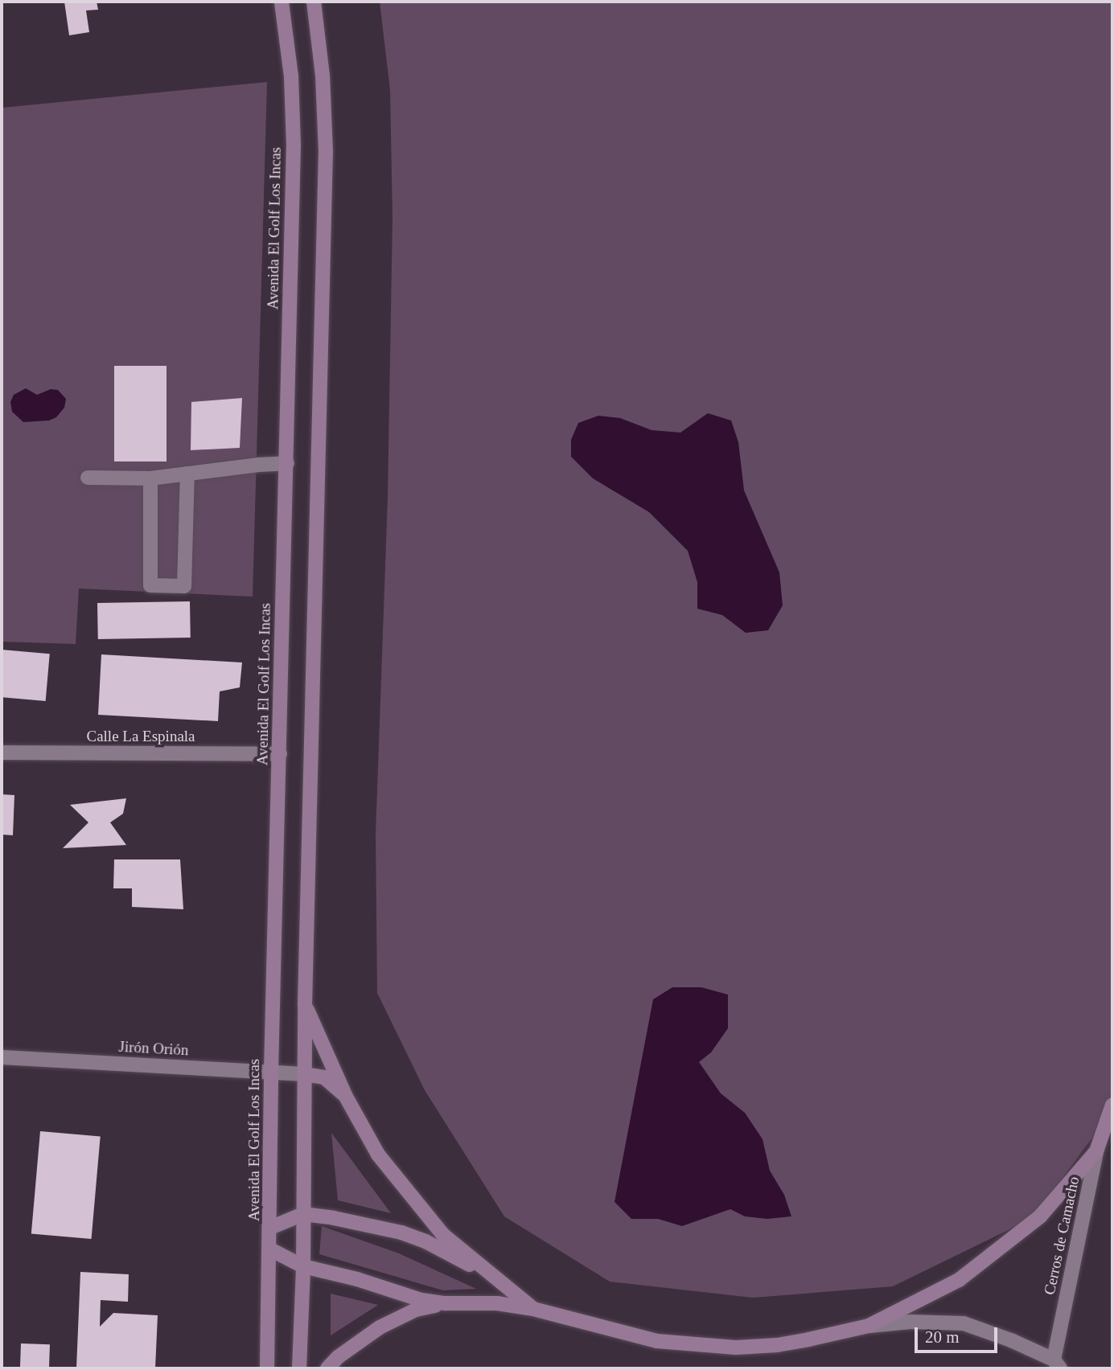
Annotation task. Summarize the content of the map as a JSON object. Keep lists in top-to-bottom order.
{
  "streets": {
    "street": [
      "Avenida El Golf Los Incas",
      "Calle La Espinala",
      "Jirón Orión",
      "Cerros de Camacho"
    ]
  },
  "crossings": [
    ["Avenida El Golf Los Incas", "Calle La Espinala"],
    ["Avenida El Golf Los Incas", "Jirón Orión"]
  ],
  "scale_bar": "20 m"
}
